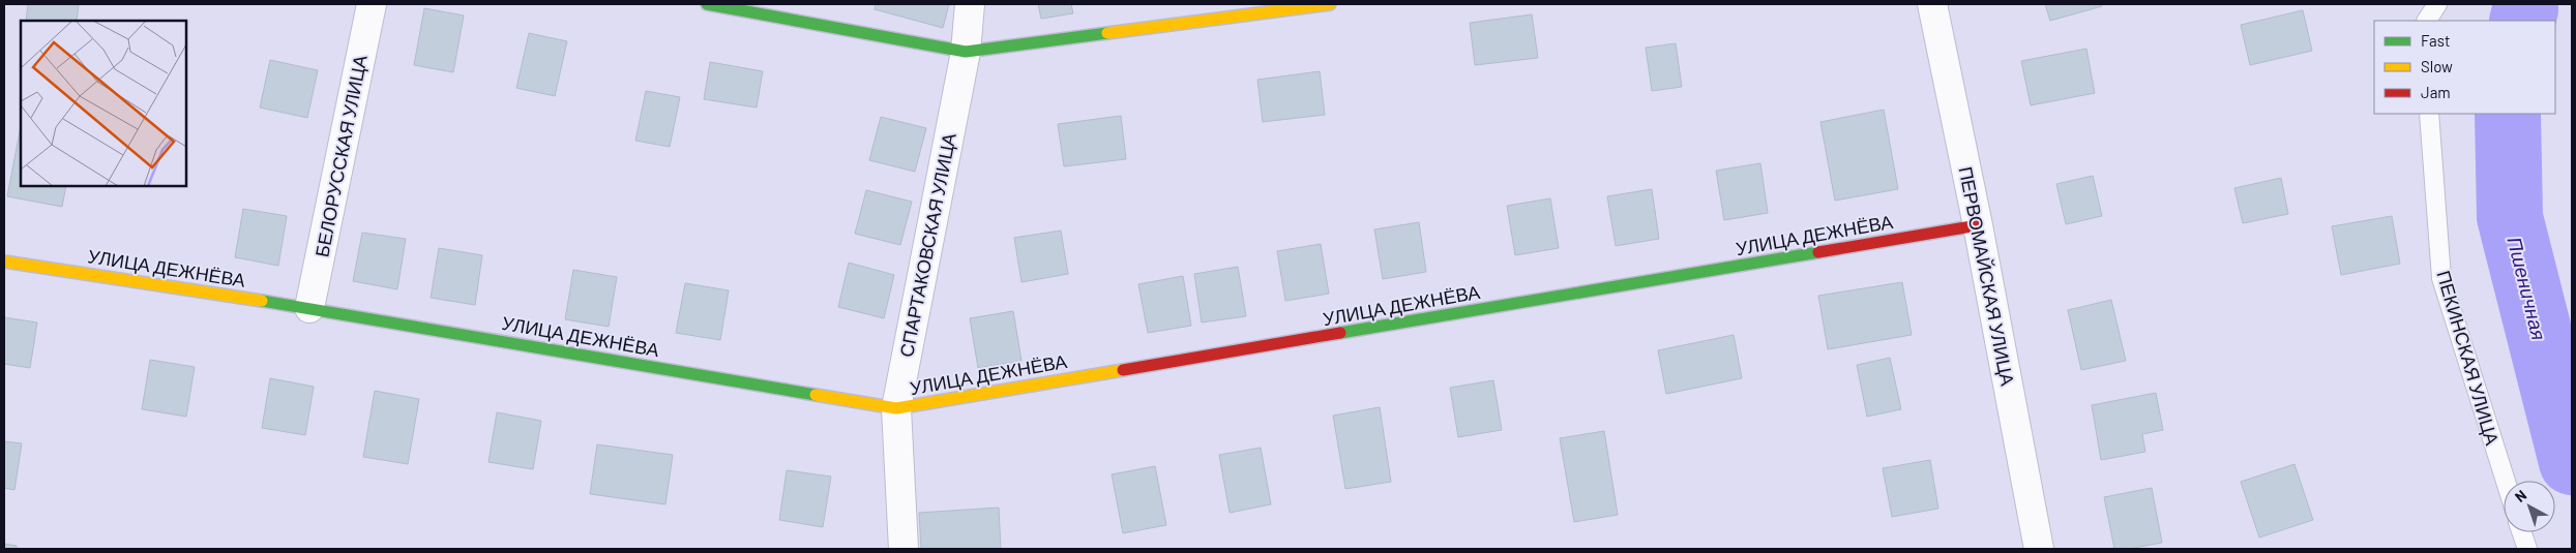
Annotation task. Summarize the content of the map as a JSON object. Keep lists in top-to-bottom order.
{
  "streets": {
    "street": [
      "БЕЛОРУССКАЯ УЛИЦА",
      "УЛИЦА ДЕЖНЁВА",
      "СПАРТАКОВСКАЯ УЛИЦА",
      "ПЕРВОМАЙСКАЯ УЛИЦА"
    ],
    "lane": ["ПЕКИНСКАЯ УЛИЦА"]
  },
  "crossings": [
    ["БЕЛОРУССКАЯ УЛИЦА", "УЛИЦА ДЕЖНЁВА"],
    ["УЛИЦА ДЕЖНЁВА", "СПАРТАКОВСКАЯ УЛИЦА"],
    ["УЛИЦА ДЕЖНЁВА", "ПЕРВОМАЙСКАЯ УЛИЦА"]
  ],
  "water": ["Пшеничная"],
  "legend": ["Fast", "Slow", "Jam"],
  "north": "top left"
}
